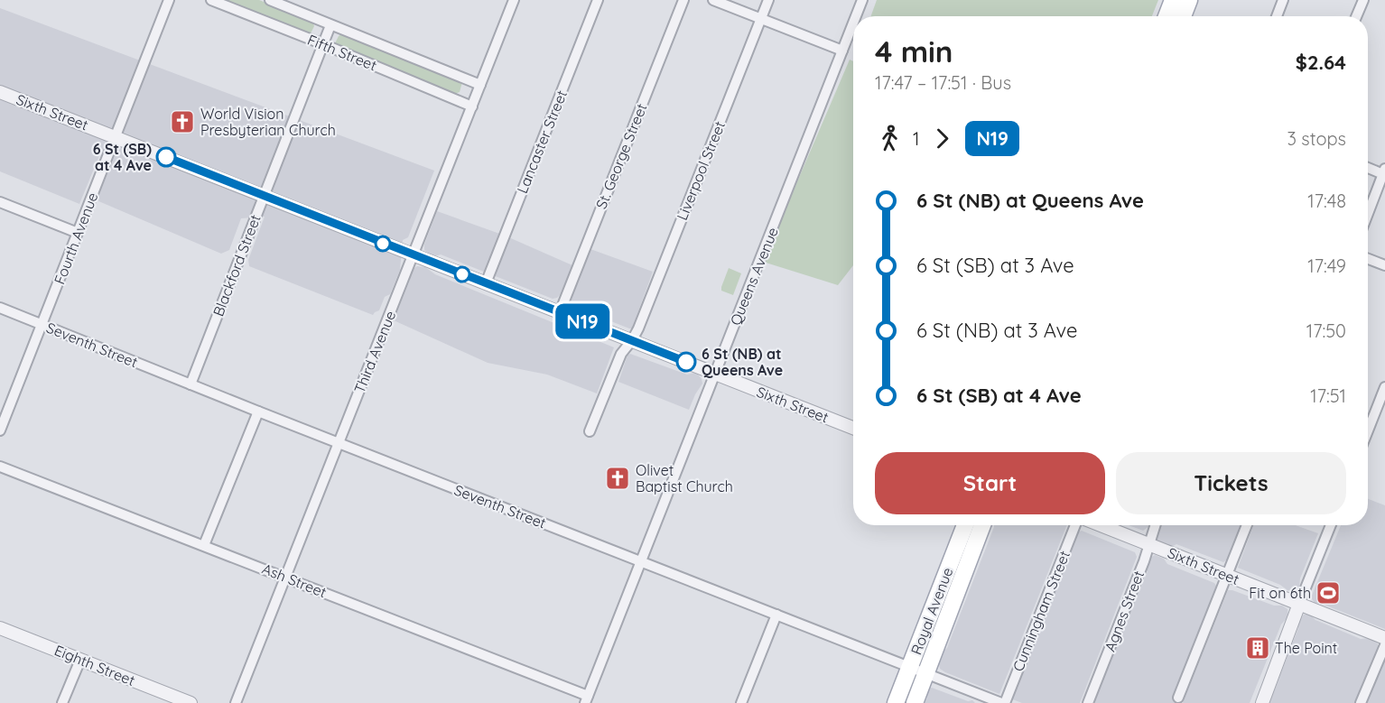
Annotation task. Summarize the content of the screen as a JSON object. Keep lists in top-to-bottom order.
{
  "streets": {
    "main road": ["Royal Avenue"],
    "street": [
      "Fifth Street",
      "Sixth Street",
      "Lancaster Street",
      "St. George Street",
      "Liverpool Street",
      "Fourth Avenue",
      "Blackford Street",
      "Queens Avenue",
      "Seventh Street",
      "Third Avenue",
      "Ash Street",
      "Cunningham Street",
      "Agnes Street",
      "Eighth Street"
    ]
  },
  "crossings": [
    ["Fifth Street", "Blackford Street"],
    ["Fifth Street", "Third Avenue"],
    ["Sixth Street", "Lancaster Street"],
    ["Sixth Street", "St. George Street"],
    ["Sixth Street", "Liverpool Street"],
    ["Sixth Street", "Fourth Avenue"],
    ["Sixth Street", "Blackford Street"],
    ["Sixth Street", "Queens Avenue"],
    ["Sixth Street", "Third Avenue"],
    ["Sixth Street", "Agnes Street"],
    ["Fourth Avenue", "Seventh Street"],
    ["Blackford Street", "Seventh Street"],
    ["Queens Avenue", "Seventh Street"],
    ["Queens Avenue", "Ash Street"],
    ["Seventh Street", "Third Avenue"],
    ["Seventh Street", "Royal Avenue"],
    ["Seventh Street", "Cunningham Street"],
    ["Third Avenue", "Ash Street"]
  ],
  "places": {
    "church": ["World Vision Presbyterian Church", "Olivet Baptist Church"],
    "other": ["6 St (SB) at 4 Ave", "6 St (NB) at Queens Ave"],
    "sports": ["Fit on 6th"],
    "building": ["The Point"]
  },
  "lines": ["bus line N19"],
  "page": {
    "on_map": "N19",
    "heading": ["4 min", "17:47 – 17:51 · Bus", "$2.64"],
    "legs": ["1", "N19", "3 stops"],
    "list": [
      {
        "name": "6 St (NB) at Queens Ave",
        "value": "17:48"
      },
      {
        "name": "6 St (SB) at 3 Ave",
        "value": "17:49"
      },
      {
        "name": "6 St (NB) at 3 Ave",
        "value": "17:50"
      },
      {
        "name": "6 St (SB) at 4 Ave",
        "value": "17:51"
      }
    ],
    "buttons": ["Start", "Tickets"]
  }
}
